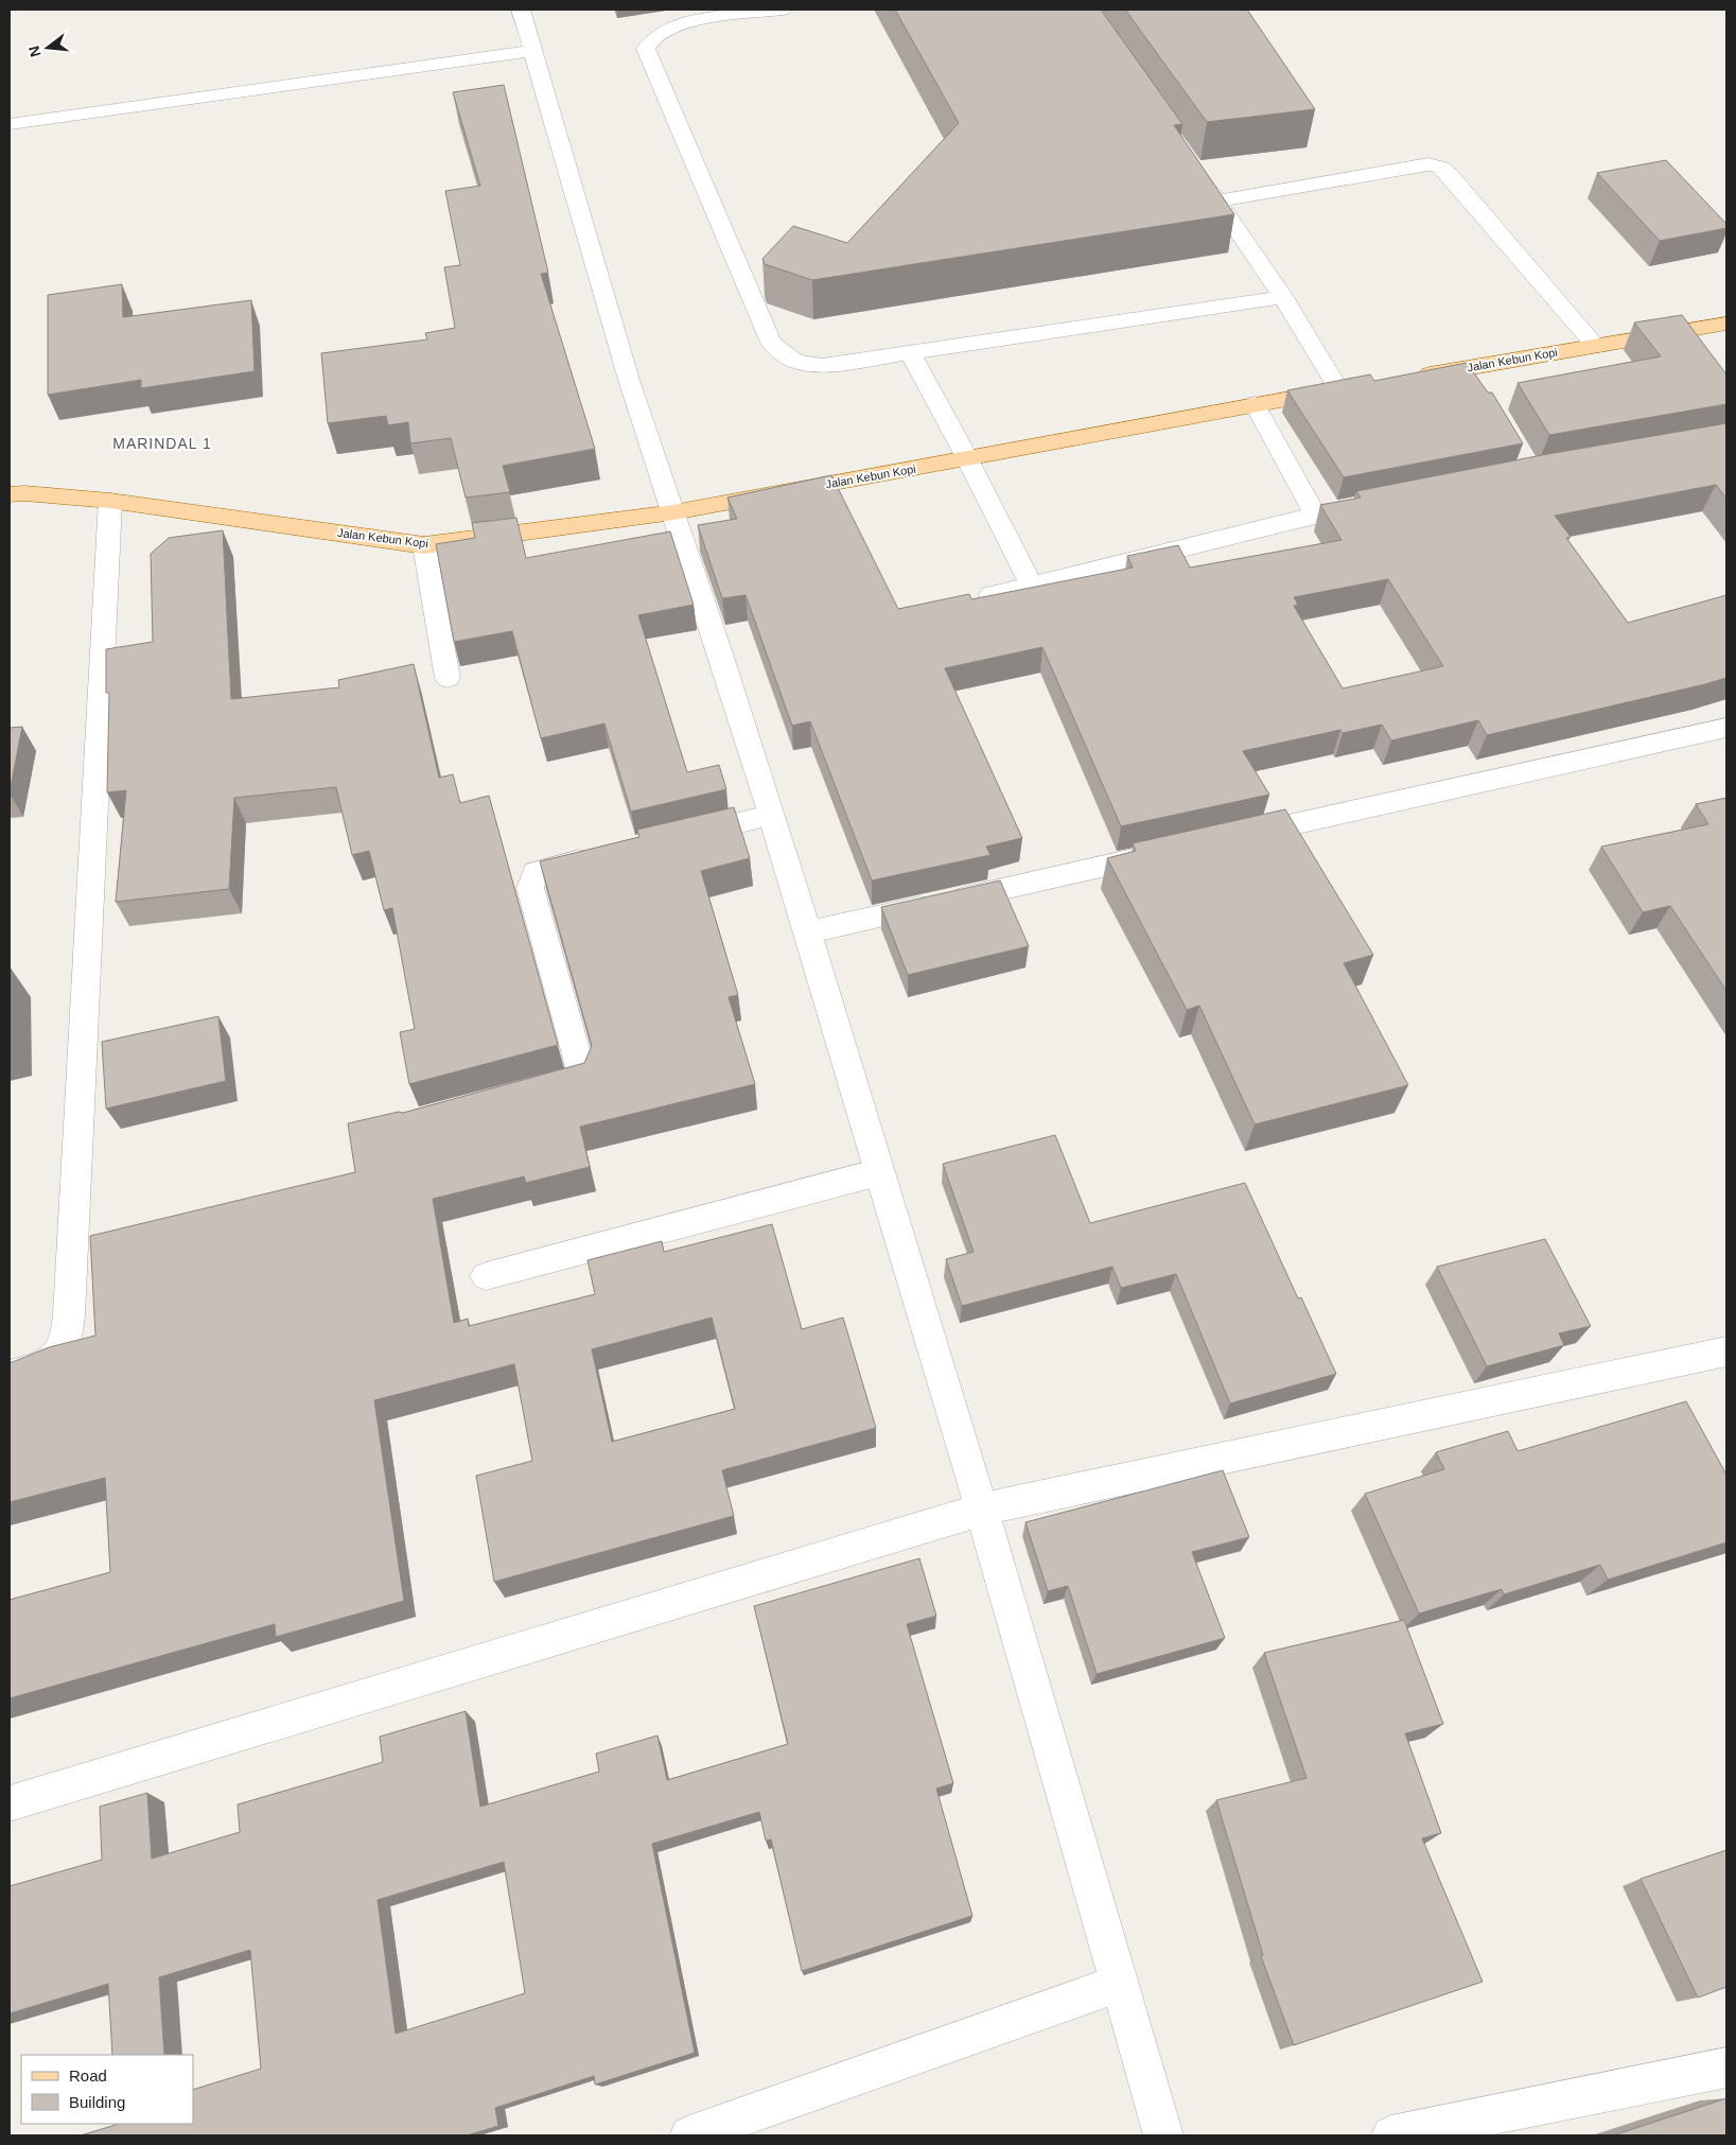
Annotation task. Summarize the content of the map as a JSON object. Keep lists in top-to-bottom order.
{
  "streets": {
    "main road": ["Jalan Kebun Kopi"]
  },
  "districts": ["MARINDAL 1"],
  "legend": ["Road", "Building"],
  "north": "left"
}
